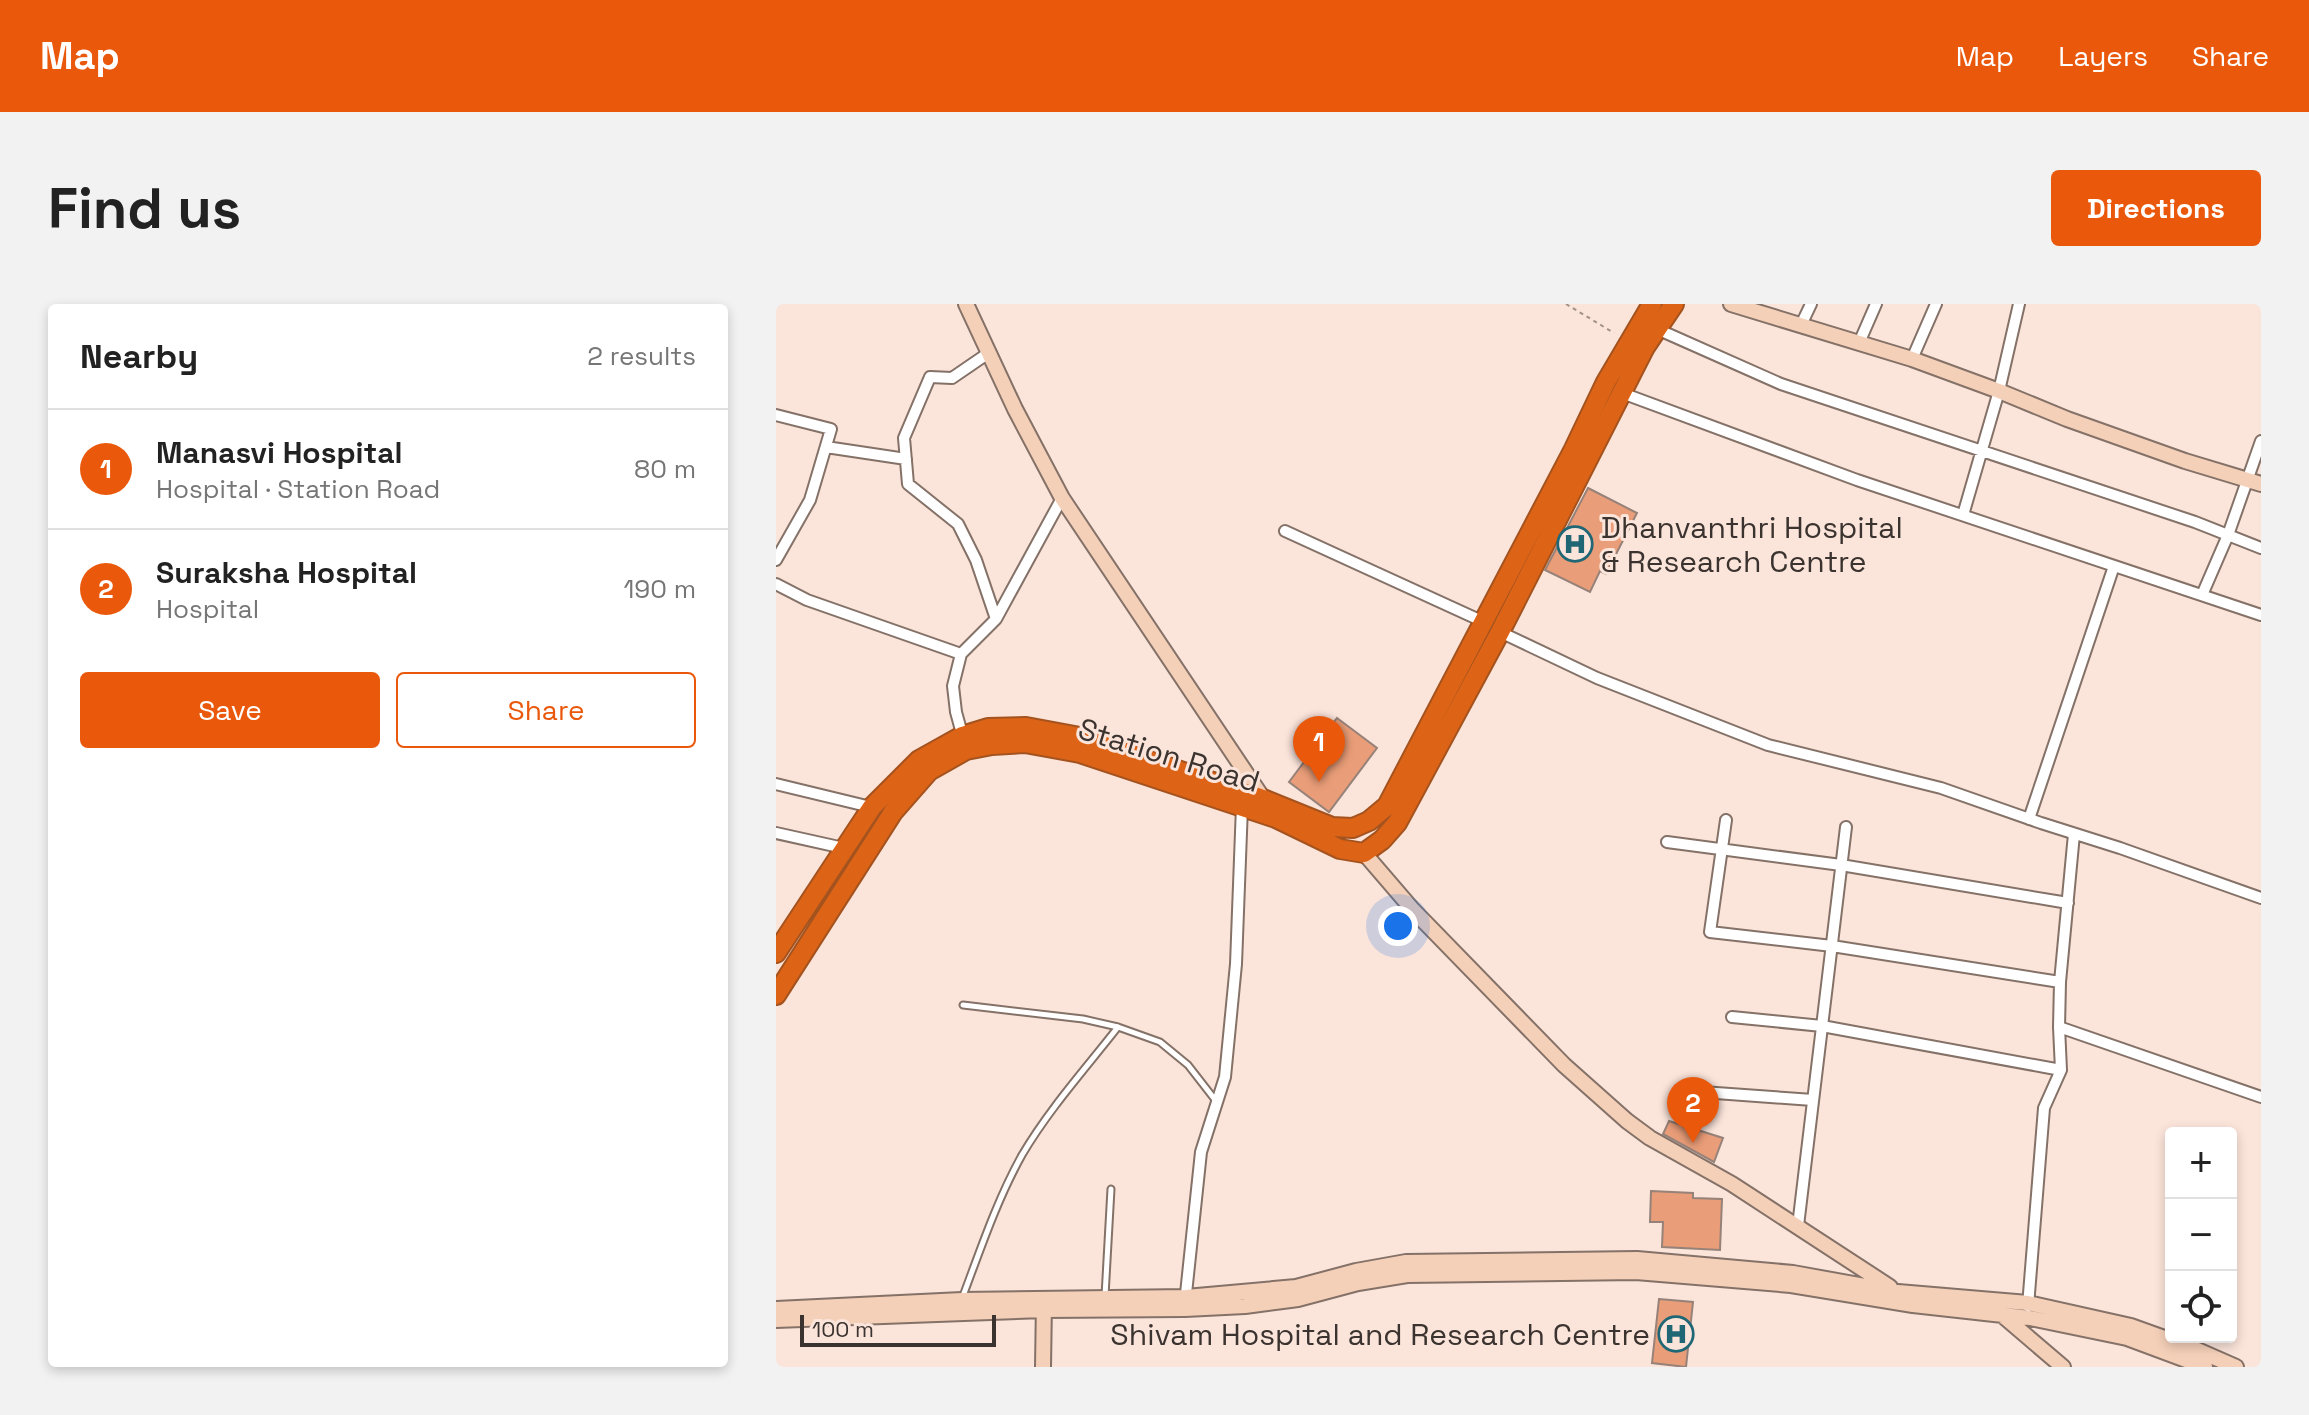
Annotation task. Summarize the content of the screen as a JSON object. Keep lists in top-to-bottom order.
{
  "streets": {
    "highway": ["Station Road"]
  },
  "places": {
    "hospital": ["Dhanvanthri Hospital & Research Centre", "Shivam Hospital and Research Centre"]
  },
  "scale_bar": "100 m",
  "page": {
    "header": "Map",
    "nav": ["Map", "Layers", "Share"],
    "buttons": [
      "Directions",
      ["Save", "Share"]
    ],
    "title": "Find us",
    "heading": ["Nearby", "2 results"],
    "list": [
      {
        "mark": "1",
        "name": "Manasvi Hospital",
        "note": "Hospital · Station Road",
        "value": "80 m"
      },
      {
        "mark": "2",
        "name": "Suraksha Hospital",
        "note": "Hospital",
        "value": "190 m"
      }
    ],
    "pins": ["1", "2"],
    "map_buttons": ["+", "−"],
    "scale": "100 m"
  }
}
